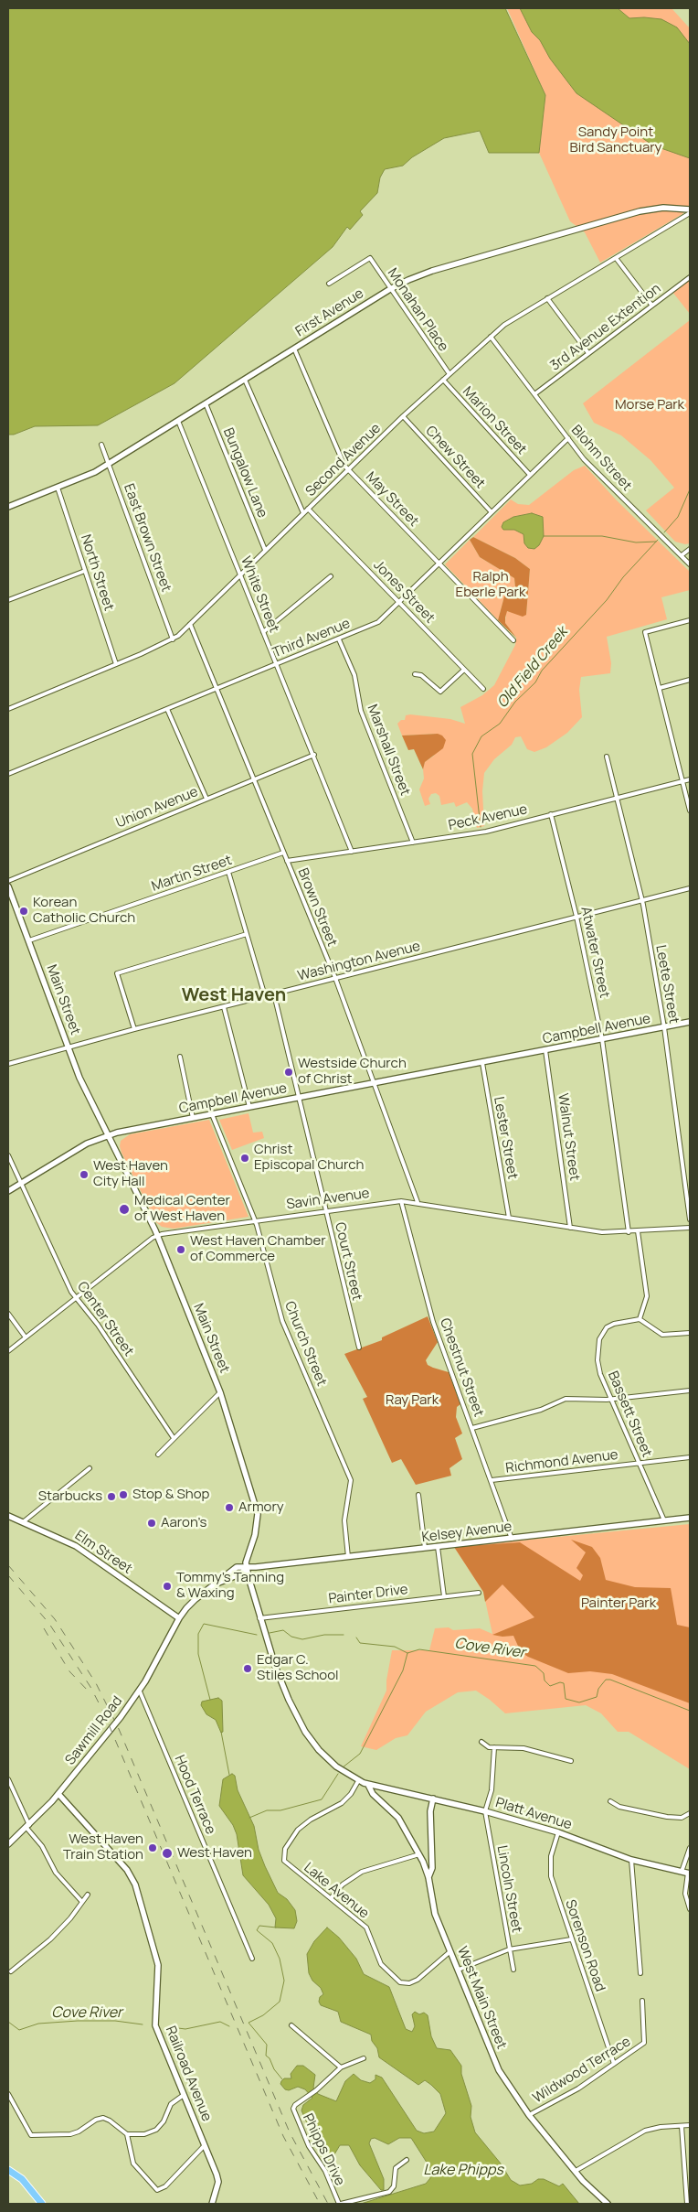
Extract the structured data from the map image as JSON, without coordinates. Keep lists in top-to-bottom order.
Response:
{
  "streets": {
    "street": [
      "Monahan Place",
      "First Avenue",
      "3rd Avenue Extention",
      "Marion Street",
      "Chew Street",
      "Blohm Street",
      "Second Avenue",
      "Bungalow Lane",
      "May Street",
      "East Brown Street",
      "North Street",
      "Jones Street",
      "White Street",
      "Third Avenue",
      "Marshall Street",
      "Union Avenue",
      "Peck Avenue",
      "Martin Street",
      "Brown Street",
      "Atwater Street",
      "Washington Avenue",
      "Leete Street",
      "Main Street",
      "Campbell Avenue",
      "Walnut Street",
      "Lester Street",
      "Savin Avenue",
      "Court Street",
      "Center Street",
      "Church Street",
      "Chestnut Street",
      "Bassett Street",
      "Richmond Avenue",
      "Kelsey Avenue",
      "Elm Street",
      "Painter Drive",
      "Sawmill Road",
      "Hood Terrace",
      "Platt Avenue",
      "Lincoln Street",
      "Lake Avenue",
      "Sorenson Road",
      "West Main Street",
      "Wildwood Terrace",
      "Railroad Avenue",
      "Phipps Drive"
    ]
  },
  "crossings": [
    ["Monahan Place", "First Avenue"],
    ["Monahan Place", "Second Avenue"],
    ["First Avenue", "Bungalow Lane"],
    ["First Avenue", "May Street"],
    ["First Avenue", "East Brown Street"],
    ["First Avenue", "North Street"],
    ["First Avenue", "White Street"],
    ["3rd Avenue Extention", "Blohm Street"],
    ["Marion Street", "Second Avenue"],
    ["Marion Street", "Third Avenue"],
    ["Chew Street", "Second Avenue"],
    ["Chew Street", "Third Avenue"],
    ["Blohm Street", "Second Avenue"],
    ["Blohm Street", "Third Avenue"],
    ["Second Avenue", "Bungalow Lane"],
    ["Second Avenue", "May Street"],
    ["Second Avenue", "East Brown Street"],
    ["Second Avenue", "North Street"],
    ["Second Avenue", "Jones Street"],
    ["Second Avenue", "White Street"],
    ["Second Avenue", "Brown Street"],
    ["May Street", "Third Avenue"],
    ["Jones Street", "Third Avenue"],
    ["White Street", "Third Avenue"],
    ["White Street", "Union Avenue"],
    ["White Street", "Peck Avenue"],
    ["Third Avenue", "Marshall Street"],
    ["Third Avenue", "Brown Street"],
    ["Marshall Street", "Peck Avenue"],
    ["Union Avenue", "Brown Street"],
    ["Peck Avenue", "Brown Street"],
    ["Peck Avenue", "Atwater Street"],
    ["Peck Avenue", "Leete Street"],
    ["Martin Street", "Brown Street"],
    ["Martin Street", "Main Street"],
    ["Brown Street", "Washington Avenue"],
    ["Brown Street", "Campbell Avenue"],
    ["Brown Street", "Savin Avenue"],
    ["Atwater Street", "Washington Avenue"],
    ["Atwater Street", "Campbell Avenue"],
    ["Atwater Street", "Savin Avenue"],
    ["Washington Avenue", "Leete Street"],
    ["Washington Avenue", "Main Street"],
    ["Washington Avenue", "Court Street"],
    ["Leete Street", "Campbell Avenue"],
    ["Main Street", "Campbell Avenue"],
    ["Main Street", "Savin Avenue"],
    ["Main Street", "Kelsey Avenue"],
    ["Main Street", "Painter Drive"],
    ["Main Street", "Platt Avenue"],
    ["Main Street", "Lake Avenue"],
    ["Main Street", "West Main Street"],
    ["Campbell Avenue", "Walnut Street"],
    ["Campbell Avenue", "Lester Street"],
    ["Campbell Avenue", "Court Street"],
    ["Campbell Avenue", "Center Street"],
    ["Campbell Avenue", "Church Street"],
    ["Walnut Street", "Savin Avenue"],
    ["Lester Street", "Savin Avenue"],
    ["Savin Avenue", "Court Street"],
    ["Savin Avenue", "Center Street"],
    ["Savin Avenue", "Church Street"],
    ["Savin Avenue", "Chestnut Street"],
    ["Church Street", "Kelsey Avenue"],
    ["Chestnut Street", "Richmond Avenue"],
    ["Chestnut Street", "Kelsey Avenue"],
    ["Bassett Street", "Richmond Avenue"],
    ["Bassett Street", "Kelsey Avenue"],
    ["Kelsey Avenue", "Sawmill Road"],
    ["Elm Street", "Sawmill Road"],
    ["Sawmill Road", "Hood Terrace"],
    ["Sawmill Road", "Railroad Avenue"],
    ["Platt Avenue", "Lincoln Street"],
    ["Platt Avenue", "Sorenson Road"],
    ["Platt Avenue", "West Main Street"],
    ["Lake Avenue", "West Main Street"],
    ["Sorenson Road", "Wildwood Terrace"],
    ["West Main Street", "Wildwood Terrace"]
  ],
  "districts": ["West Haven"],
  "water": ["Old Field Creek", "Cove River", "Lake Phipps"],
  "parks": [
    "Sandy Point Bird Sanctuary",
    "Morse Park",
    "Ralph Eberle Park",
    "Ray Park",
    "Painter Park"
  ],
  "places": [
    "Korean Catholic Church",
    "Westside Church of Christ",
    "Christ Episcopal Church",
    "West Haven City Hall",
    "Medical Center of West Haven",
    "West Haven Chamber of Commerce",
    "Stop & Shop",
    "Starbucks",
    "Armory",
    "Aaron’s",
    "Tommy’s Tanning & Waxing",
    "Edgar C. Stiles School",
    "West Haven Train Station",
    "West Haven"
  ]
}
